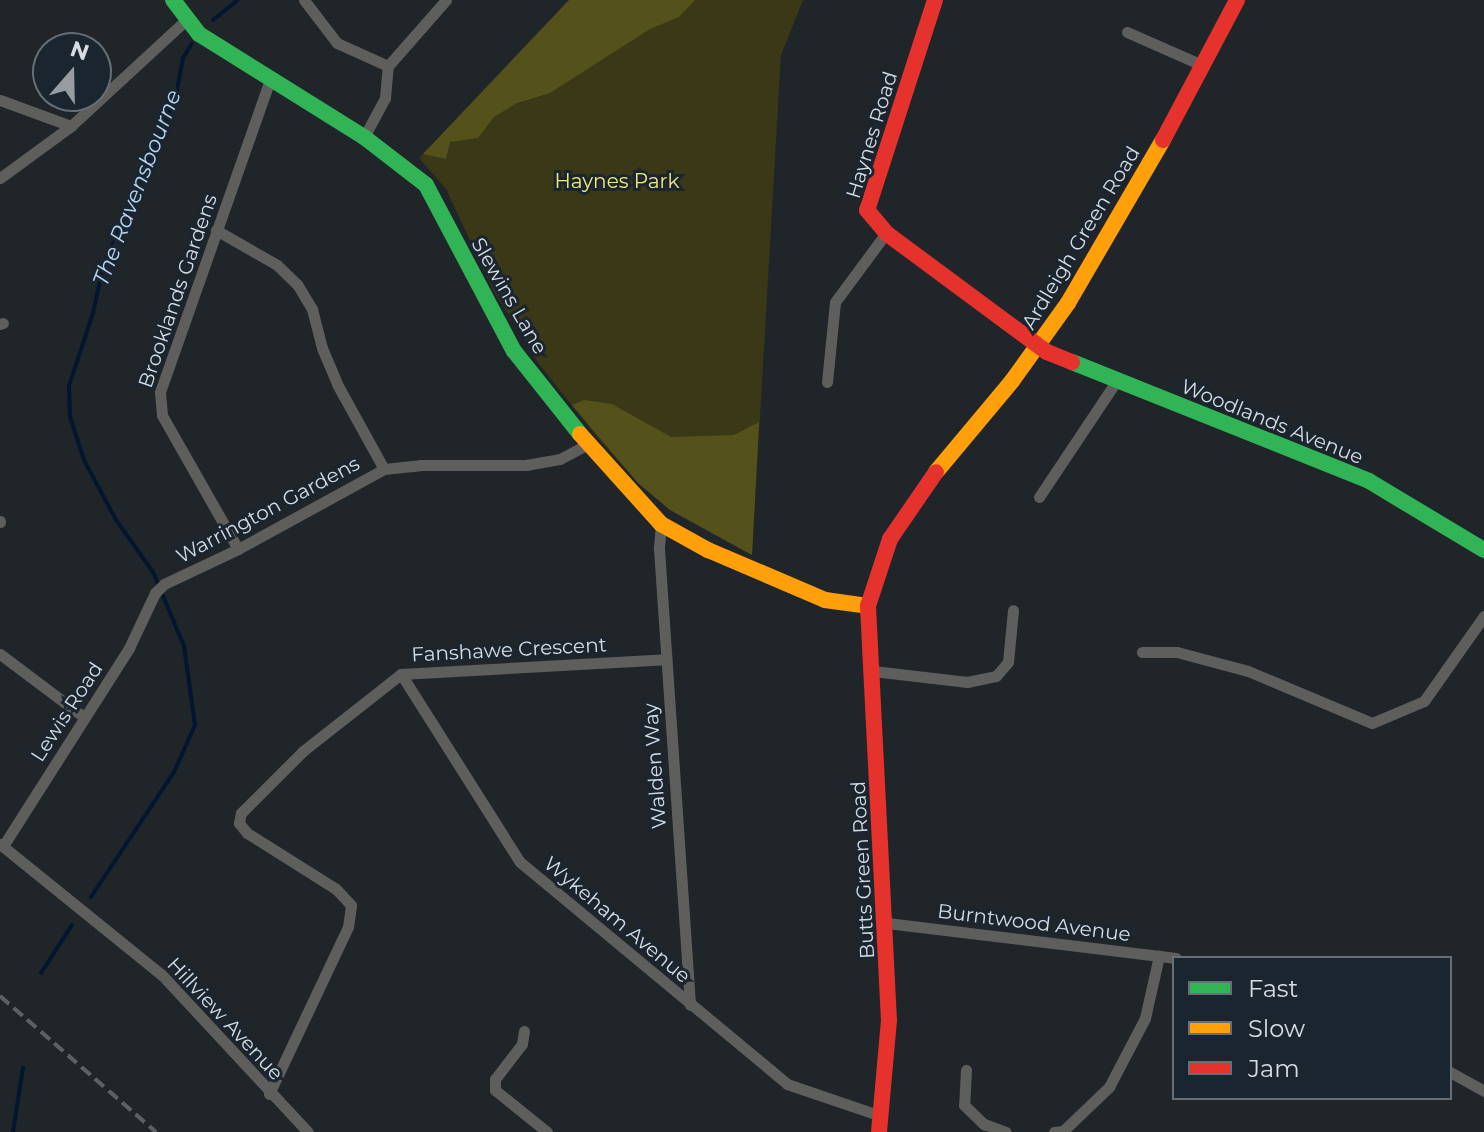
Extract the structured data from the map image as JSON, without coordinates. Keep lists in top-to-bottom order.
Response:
{
  "streets": {
    "street": [
      "Haynes Road",
      "Ardleigh Green Road",
      "Brooklands Gardens",
      "Slewins Lane",
      "Woodlands Avenue",
      "Warrington Gardens",
      "Fanshawe Crescent",
      "Lewis Road",
      "Walden Way",
      "Butts Green Road",
      "Wykeham Avenue",
      "Burntwood Avenue",
      "Hillview Avenue"
    ]
  },
  "crossings": [
    ["Haynes Road", "Ardleigh Green Road"],
    ["Haynes Road", "Woodlands Avenue"],
    ["Ardleigh Green Road", "Slewins Lane"],
    ["Ardleigh Green Road", "Woodlands Avenue"],
    ["Ardleigh Green Road", "Butts Green Road"],
    ["Brooklands Gardens", "Slewins Lane"],
    ["Brooklands Gardens", "Warrington Gardens"],
    ["Slewins Lane", "Warrington Gardens"],
    ["Slewins Lane", "Walden Way"],
    ["Slewins Lane", "Butts Green Road"],
    ["Warrington Gardens", "Lewis Road"],
    ["Fanshawe Crescent", "Walden Way"],
    ["Fanshawe Crescent", "Wykeham Avenue"],
    ["Fanshawe Crescent", "Hillview Avenue"],
    ["Lewis Road", "Hillview Avenue"],
    ["Walden Way", "Wykeham Avenue"],
    ["Butts Green Road", "Wykeham Avenue"],
    ["Butts Green Road", "Burntwood Avenue"]
  ],
  "water": ["The Ravensbourne"],
  "parks": ["Haynes Park"],
  "legend": ["Fast", "Slow", "Jam"],
  "north": "top"
}
